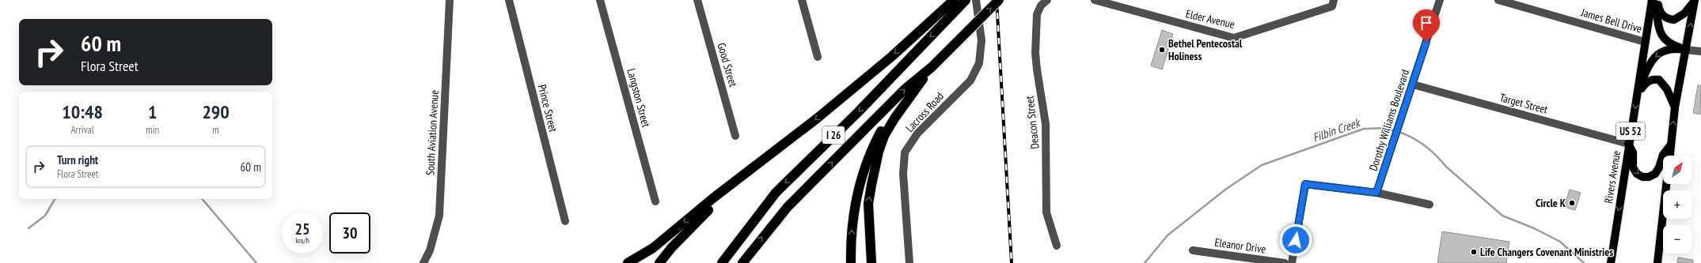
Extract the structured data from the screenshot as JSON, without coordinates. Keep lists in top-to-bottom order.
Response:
{
  "streets": {
    "highway": ["I 26"],
    "main road": ["US 52", "Rivers Avenue"],
    "street": [
      "Elder Avenue",
      "James Bell Drive",
      "Good Street",
      "Langston Street",
      "Target Street",
      "Prince Street",
      "Lacross Road",
      "Dorothy Williams Boulevard",
      "Deacon Street",
      "South Aviation Avenue",
      "Eleanor Drive"
    ]
  },
  "crossings": [
    ["James Bell Drive", "Rivers Avenue"],
    ["Target Street", "Dorothy Williams Boulevard"],
    ["Target Street", "Rivers Avenue"]
  ],
  "water": ["Filbin Creek"],
  "places": ["Bethel Pentecostal Holiness", "Circle K", "Life Changers Covenant Ministries"],
  "north": "top right",
  "page": {
    "turn": ["60 m", "Flora Street"],
    "eta": [
      "10:48",
      "Arrival",
      "1",
      "min",
      "290",
      "m"
    ],
    "list": [
      {
        "name": "Turn right",
        "note": "Flora Street",
        "value": "60 m"
      }
    ],
    "map_buttons": ["+", "−"],
    "speed": "25 km/h",
    "limit": "30"
  }
}
